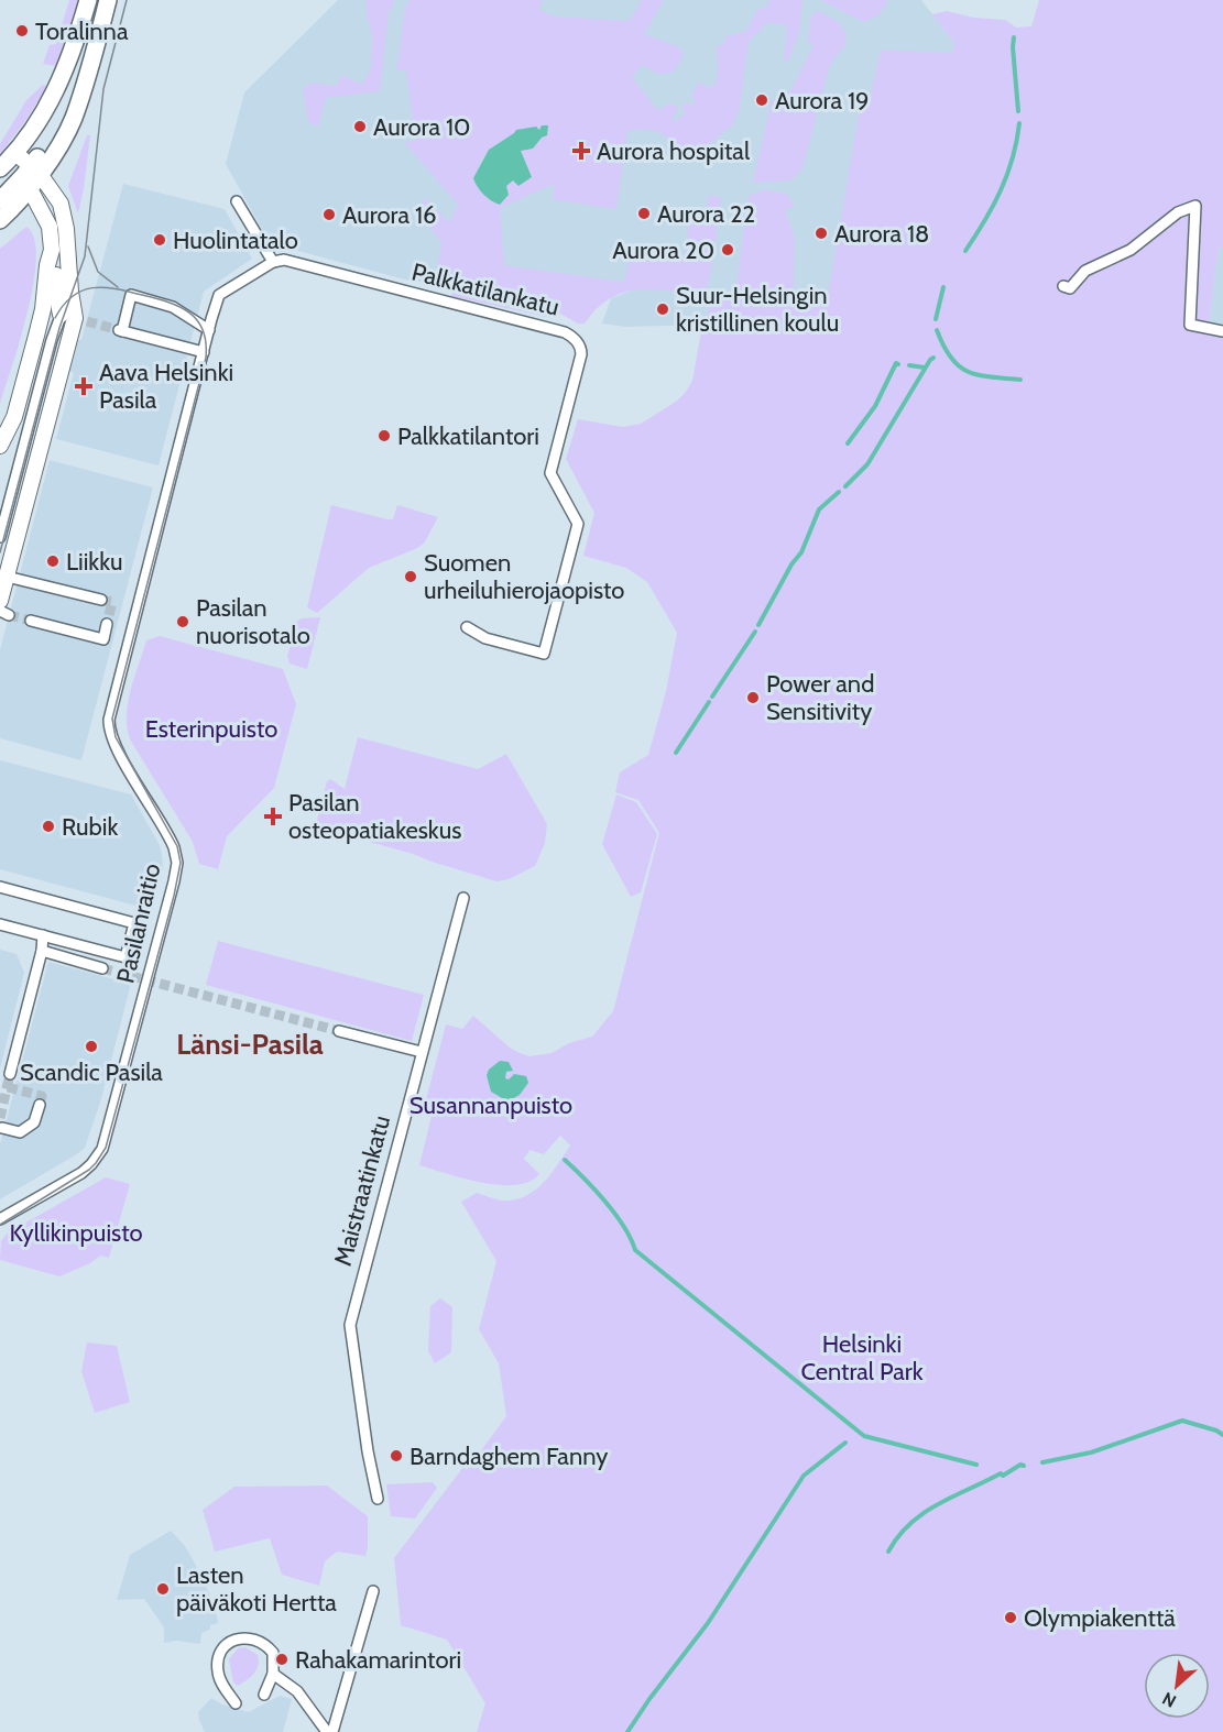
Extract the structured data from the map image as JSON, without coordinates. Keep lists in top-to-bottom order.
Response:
{
  "streets": {
    "street": ["Palkkatilankatu", "Pasilanraitio", "Maistraatinkatu"]
  },
  "districts": ["Länsi-Pasila"],
  "parks": [
    "Esterinpuisto",
    "Susannanpuisto",
    "Kyllikinpuisto",
    "Helsinki Central Park"
  ],
  "places": {
    "other": [
      "Toralinna",
      "Aurora 19",
      "Aurora 10",
      "Aurora 22",
      "Aurora 16",
      "Aurora 18",
      "Huolintatalo",
      "Aurora 20",
      "Suur-Helsingin kristillinen koulu",
      "Palkkatilantori",
      "Liikku",
      "Suomen urheiluhierojaopisto",
      "Pasilan nuorisotalo",
      "Power and Sensitivity",
      "Rubik",
      "Scandic Pasila",
      "Barndaghem Fanny",
      "Lasten päiväkoti Hertta",
      "Olympiakenttä",
      "Rahakamarintori"
    ],
    "health": ["Aurora hospital", "Aava Helsinki Pasila", "Pasilan osteopatiakeskus"]
  },
  "north": "bottom left"
}
